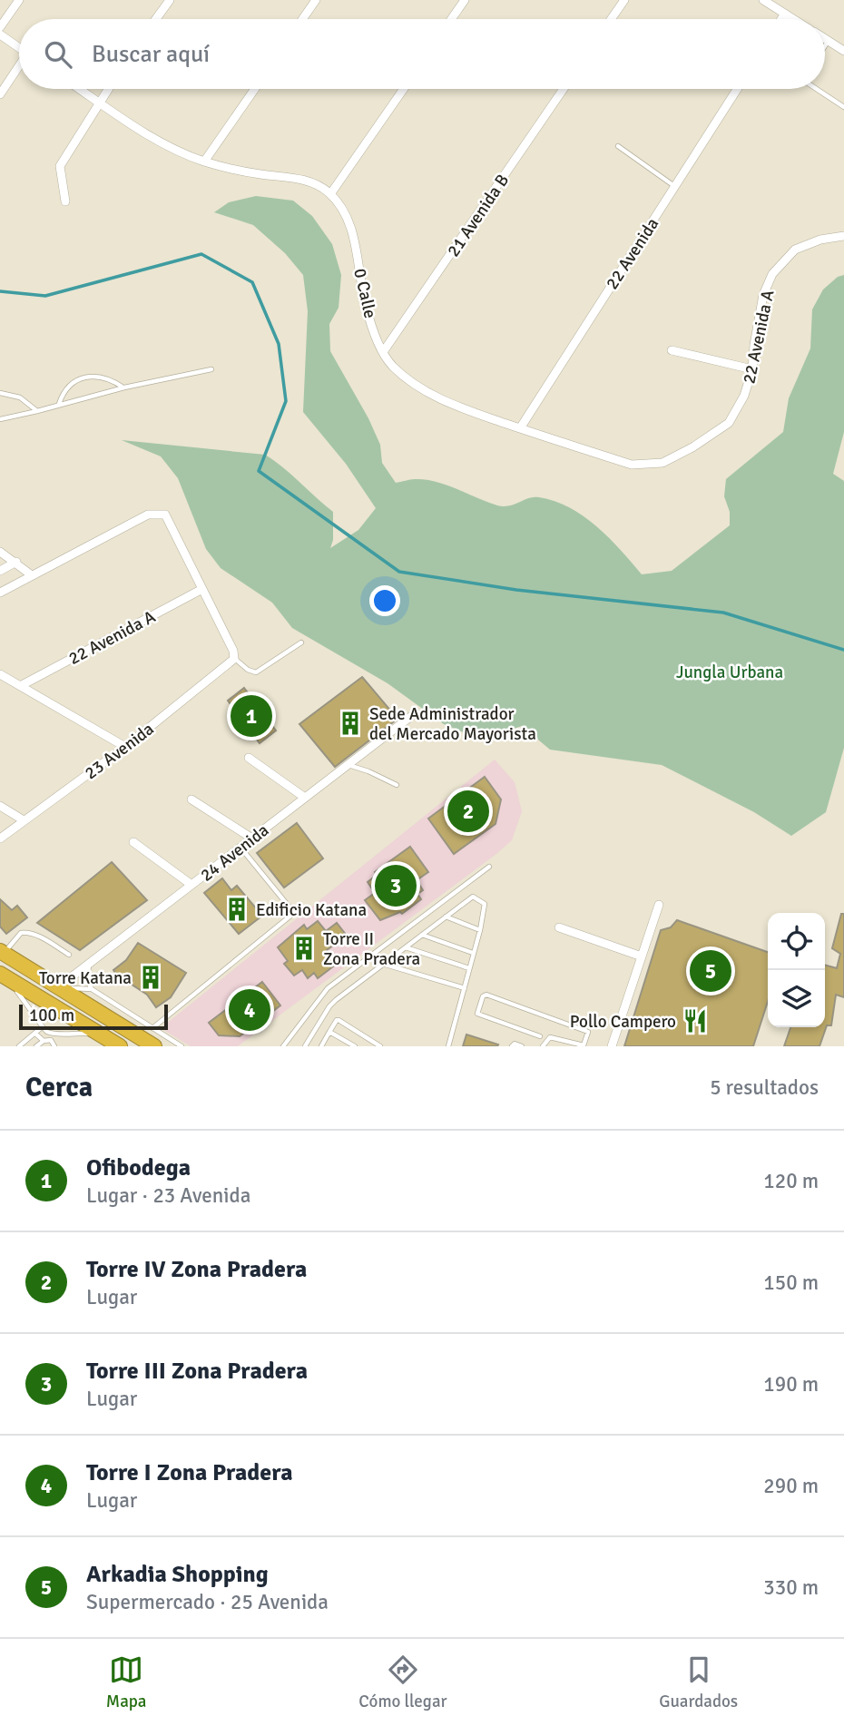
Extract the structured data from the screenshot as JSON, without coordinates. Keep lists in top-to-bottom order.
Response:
{
  "streets": {
    "street": [
      "21 Avenida B",
      "22 Avenida",
      "0 Calle",
      "22 Avenida A",
      "23 Avenida",
      "24 Avenida"
    ]
  },
  "crossings": [
    ["21 Avenida B", "0 Calle"],
    ["22 Avenida", "0 Calle"],
    ["0 Calle", "22 Avenida A"]
  ],
  "parks": ["Jungla Urbana"],
  "places": {
    "building": [
      "Sede Administrador del Mercado Mayorista",
      "Edificio Katana",
      "Torre II Zona Pradera",
      "Torre Katana"
    ],
    "restaurant": ["Pollo Campero"]
  },
  "scale_bar": "100 m",
  "page": {
    "search": "Buscar aquí",
    "pins": [
      "1",
      "2",
      "3",
      "5",
      "4"
    ],
    "scale": "100 m",
    "heading": ["Cerca", "5 resultados"],
    "list": [
      {
        "mark": "1",
        "name": "Ofibodega",
        "note": "Lugar · 23 Avenida",
        "value": "120 m"
      },
      {
        "mark": "2",
        "name": "Torre IV Zona Pradera",
        "note": "Lugar",
        "value": "150 m"
      },
      {
        "mark": "3",
        "name": "Torre III Zona Pradera",
        "note": "Lugar",
        "value": "190 m"
      },
      {
        "mark": "4",
        "name": "Torre I Zona Pradera",
        "note": "Lugar",
        "value": "290 m"
      },
      {
        "mark": "5",
        "name": "Arkadia Shopping",
        "note": "Supermercado · 25 Avenida",
        "value": "330 m"
      }
    ],
    "nav": ["Mapa", "Cómo llegar", "Guardados"]
  }
}
